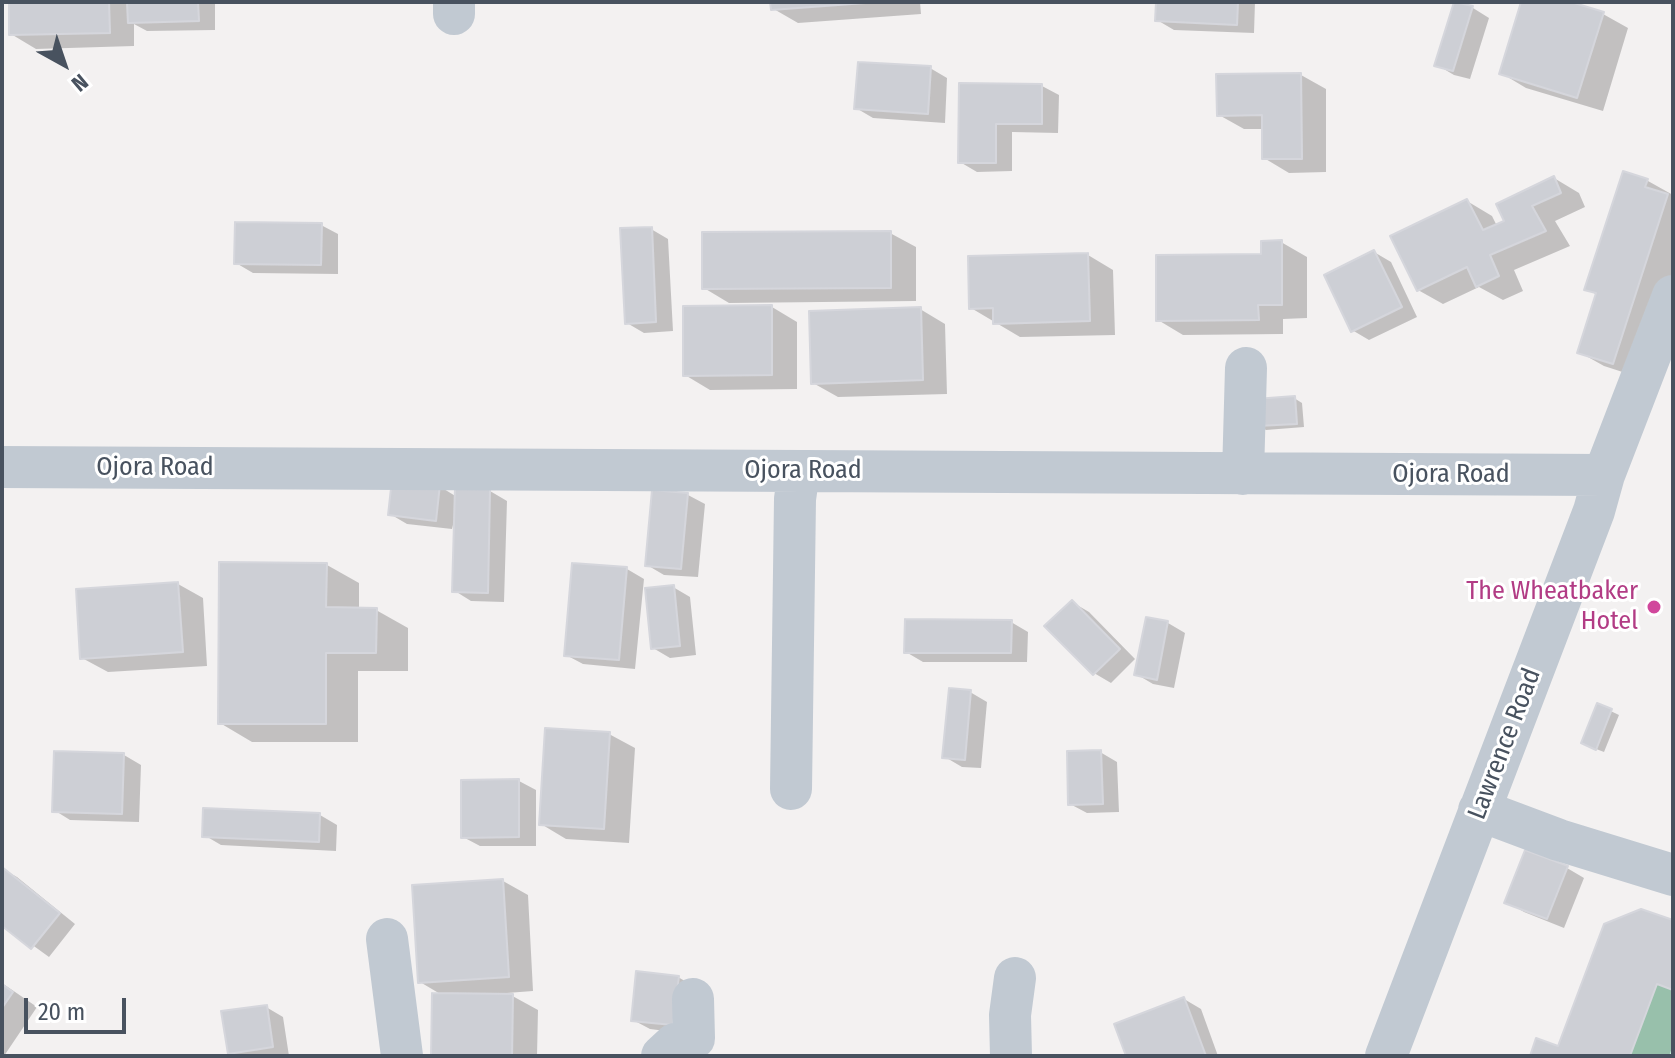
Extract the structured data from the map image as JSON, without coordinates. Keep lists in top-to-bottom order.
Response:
{
  "streets": {
    "street": ["Ojora Road", "Lawrence Road"]
  },
  "crossings": [
    ["Ojora Road", "Lawrence Road"]
  ],
  "places": ["The Wheatbaker Hotel"],
  "scale_bar": "20 m",
  "north": "bottom right"
}
